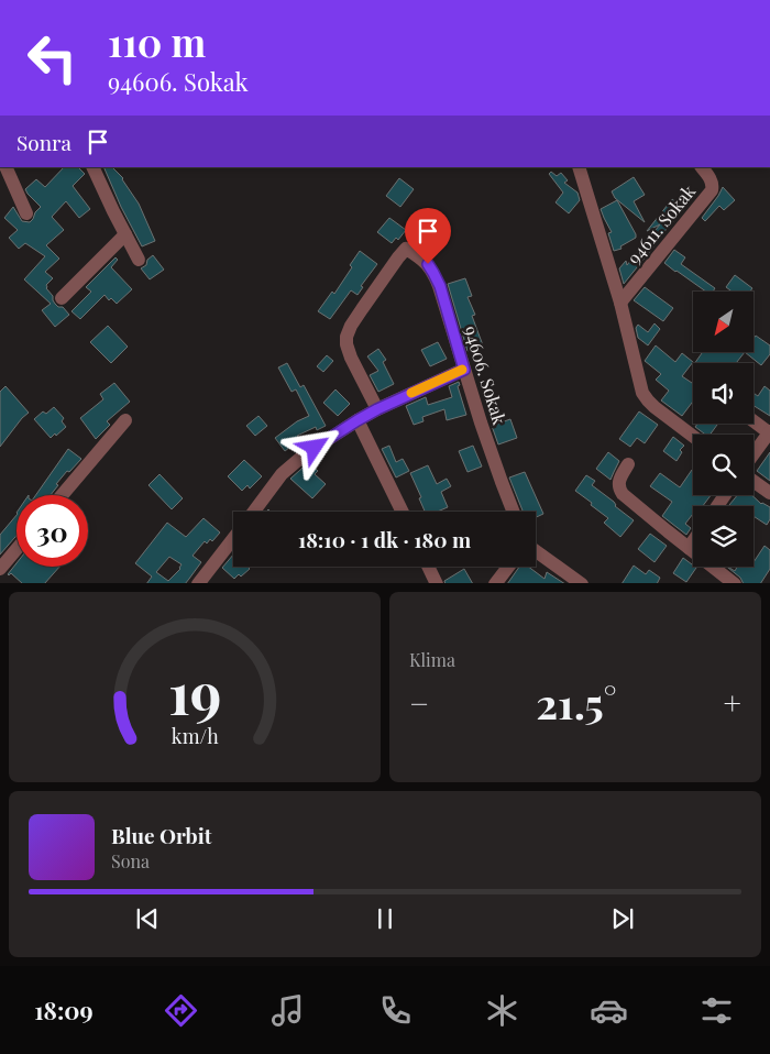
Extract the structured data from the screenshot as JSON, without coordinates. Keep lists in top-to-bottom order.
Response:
{
  "streets": {
    "street": ["94611. Sokak", "94606. Sokak"]
  },
  "north": "bottom left",
  "page": {
    "turn": ["110 m", "94606. Sokak"],
    "then": "Sonra",
    "limit": "30",
    "trip": "18:10 · 1 dk · 180 m",
    "tile": "Klima",
    "heat": ["−", "21.5°", "+"],
    "song": ["Blue Orbit", "Sona"],
    "tabs": "18:09",
    "gauge": ["19", "km/h"]
  }
}
